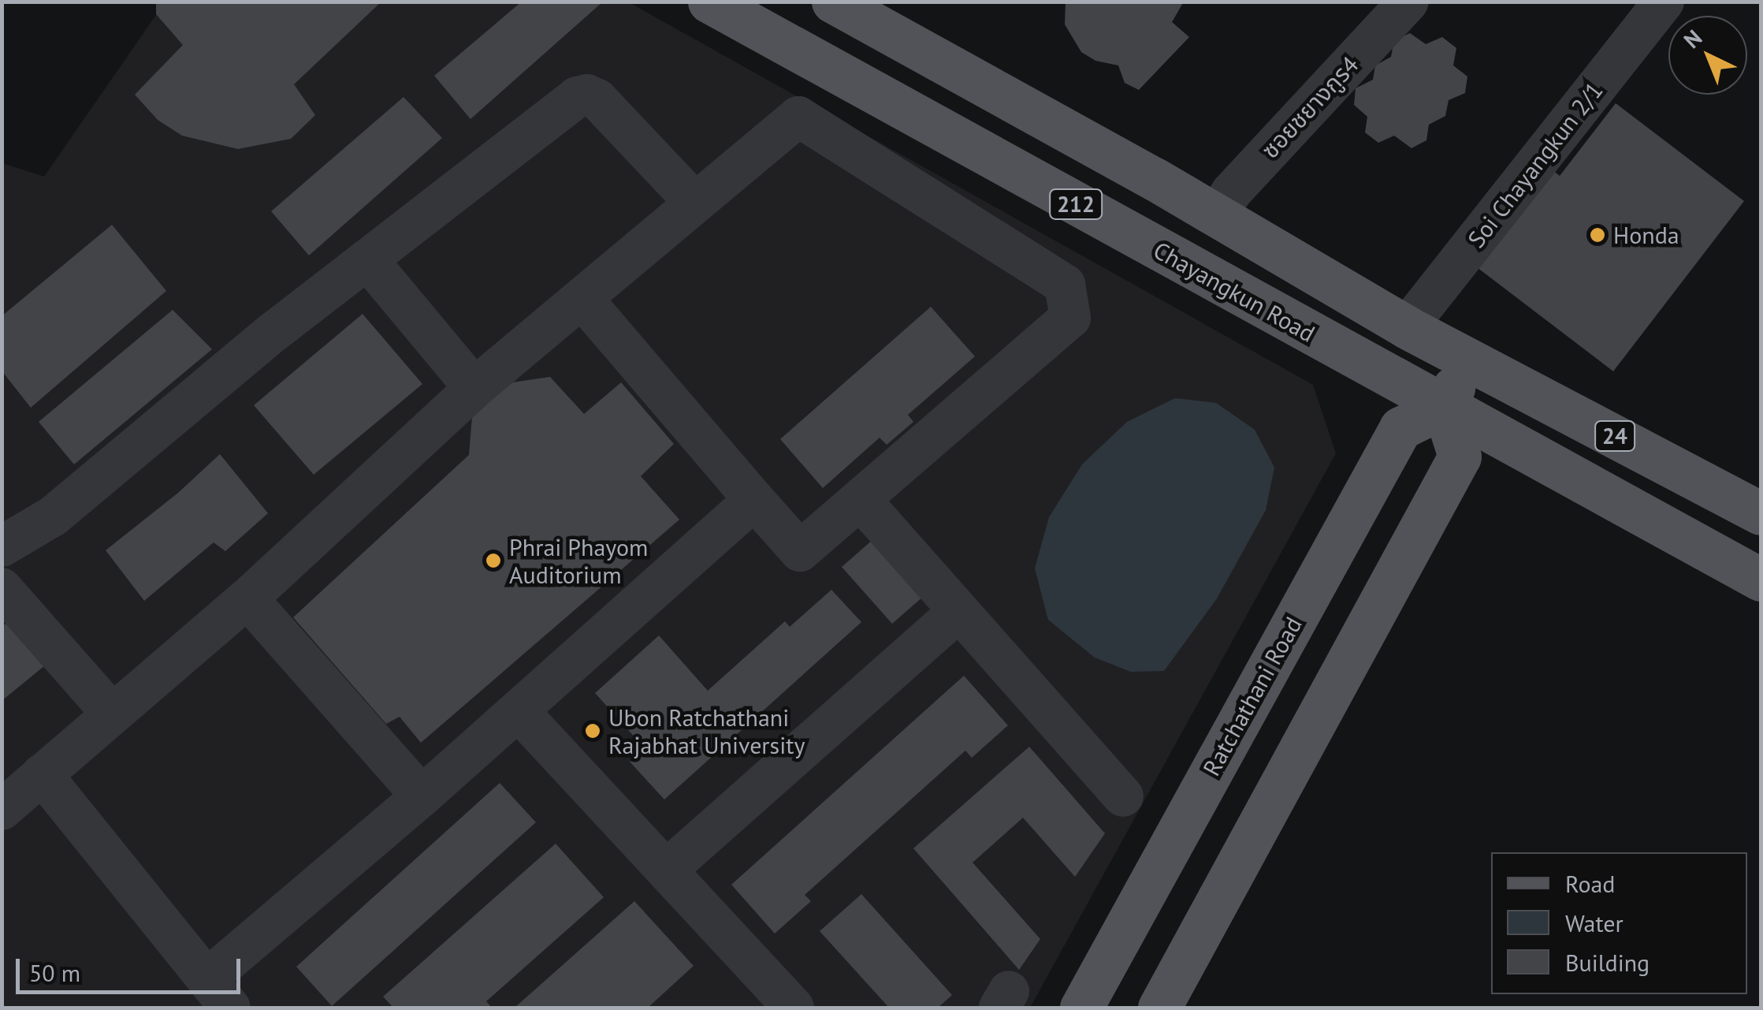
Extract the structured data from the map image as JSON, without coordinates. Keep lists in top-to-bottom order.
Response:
{
  "streets": {
    "main road": [
      "212",
      "Chayangkun Road",
      "24",
      "Ratchathani Road"
    ],
    "street": ["ซอยชยางกูร4", "Soi Chayangkun 2/1"]
  },
  "crossings": [
    ["ซอยชยางกูร4", "212"],
    ["Soi Chayangkun 2/1", "212"],
    ["212", "24"],
    ["Chayangkun Road", "Ratchathani Road"]
  ],
  "places": ["Honda", "Phrai Phayom Auditorium", "Ubon Ratchathani Rajabhat University"],
  "legend": ["Road", "Water", "Building"],
  "scale_bar": "50 m",
  "north": "top left"
}
